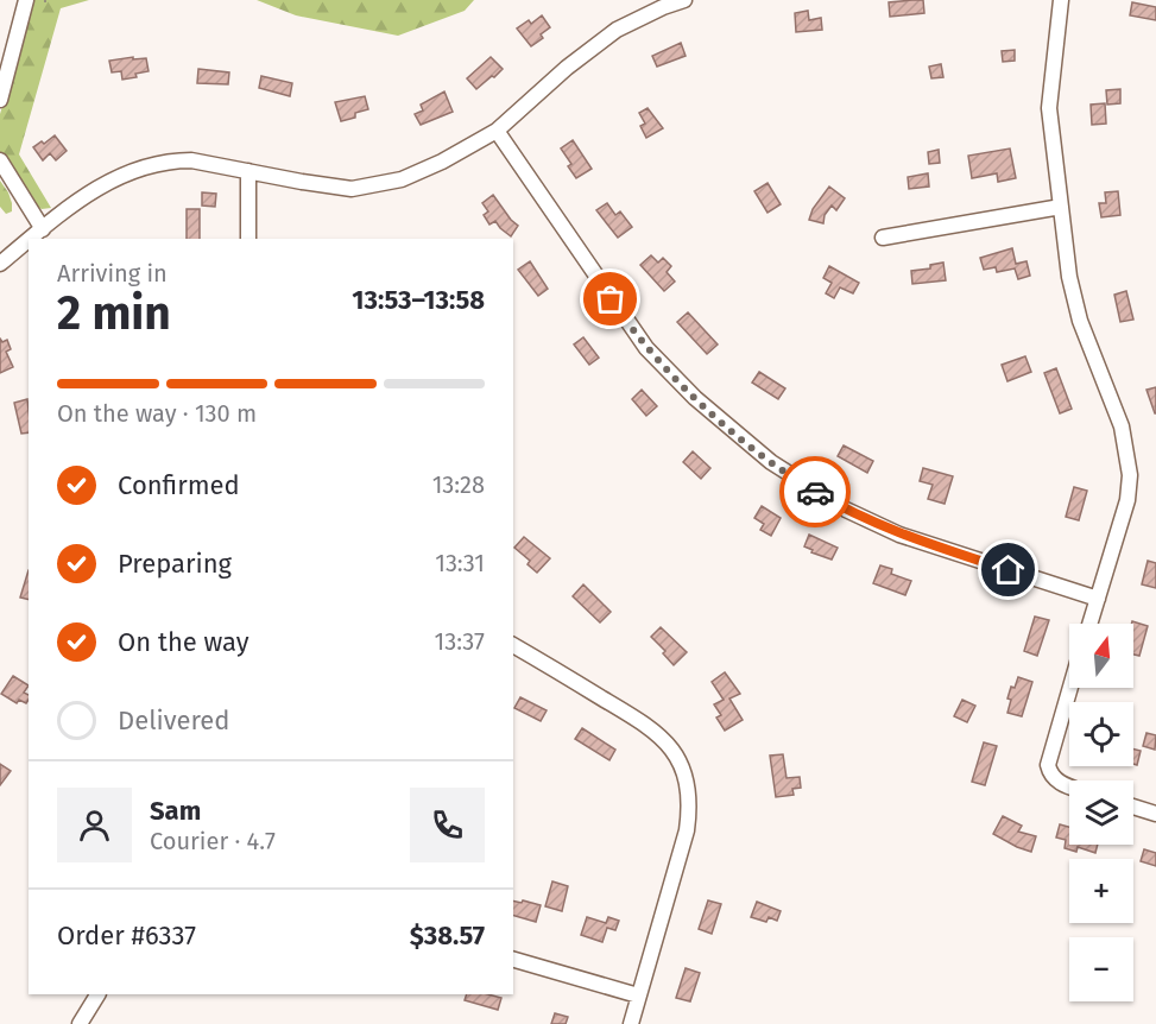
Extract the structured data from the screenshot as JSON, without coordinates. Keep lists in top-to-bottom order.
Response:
{
  "north": "top",
  "page": {
    "heading": ["2 min", "Arriving in", "13:53–13:58"],
    "panel": [
      "Sam",
      "Courier · 4.7",
      "Order #6337",
      "$38.57"
    ],
    "bar": "On the way · 130 m",
    "list": [
      ["Confirmed", "13:28"],
      ["Preparing", "13:31"],
      ["On the way", "13:37"],
      "Delivered"
    ],
    "map_buttons": ["+", "−"]
  }
}
